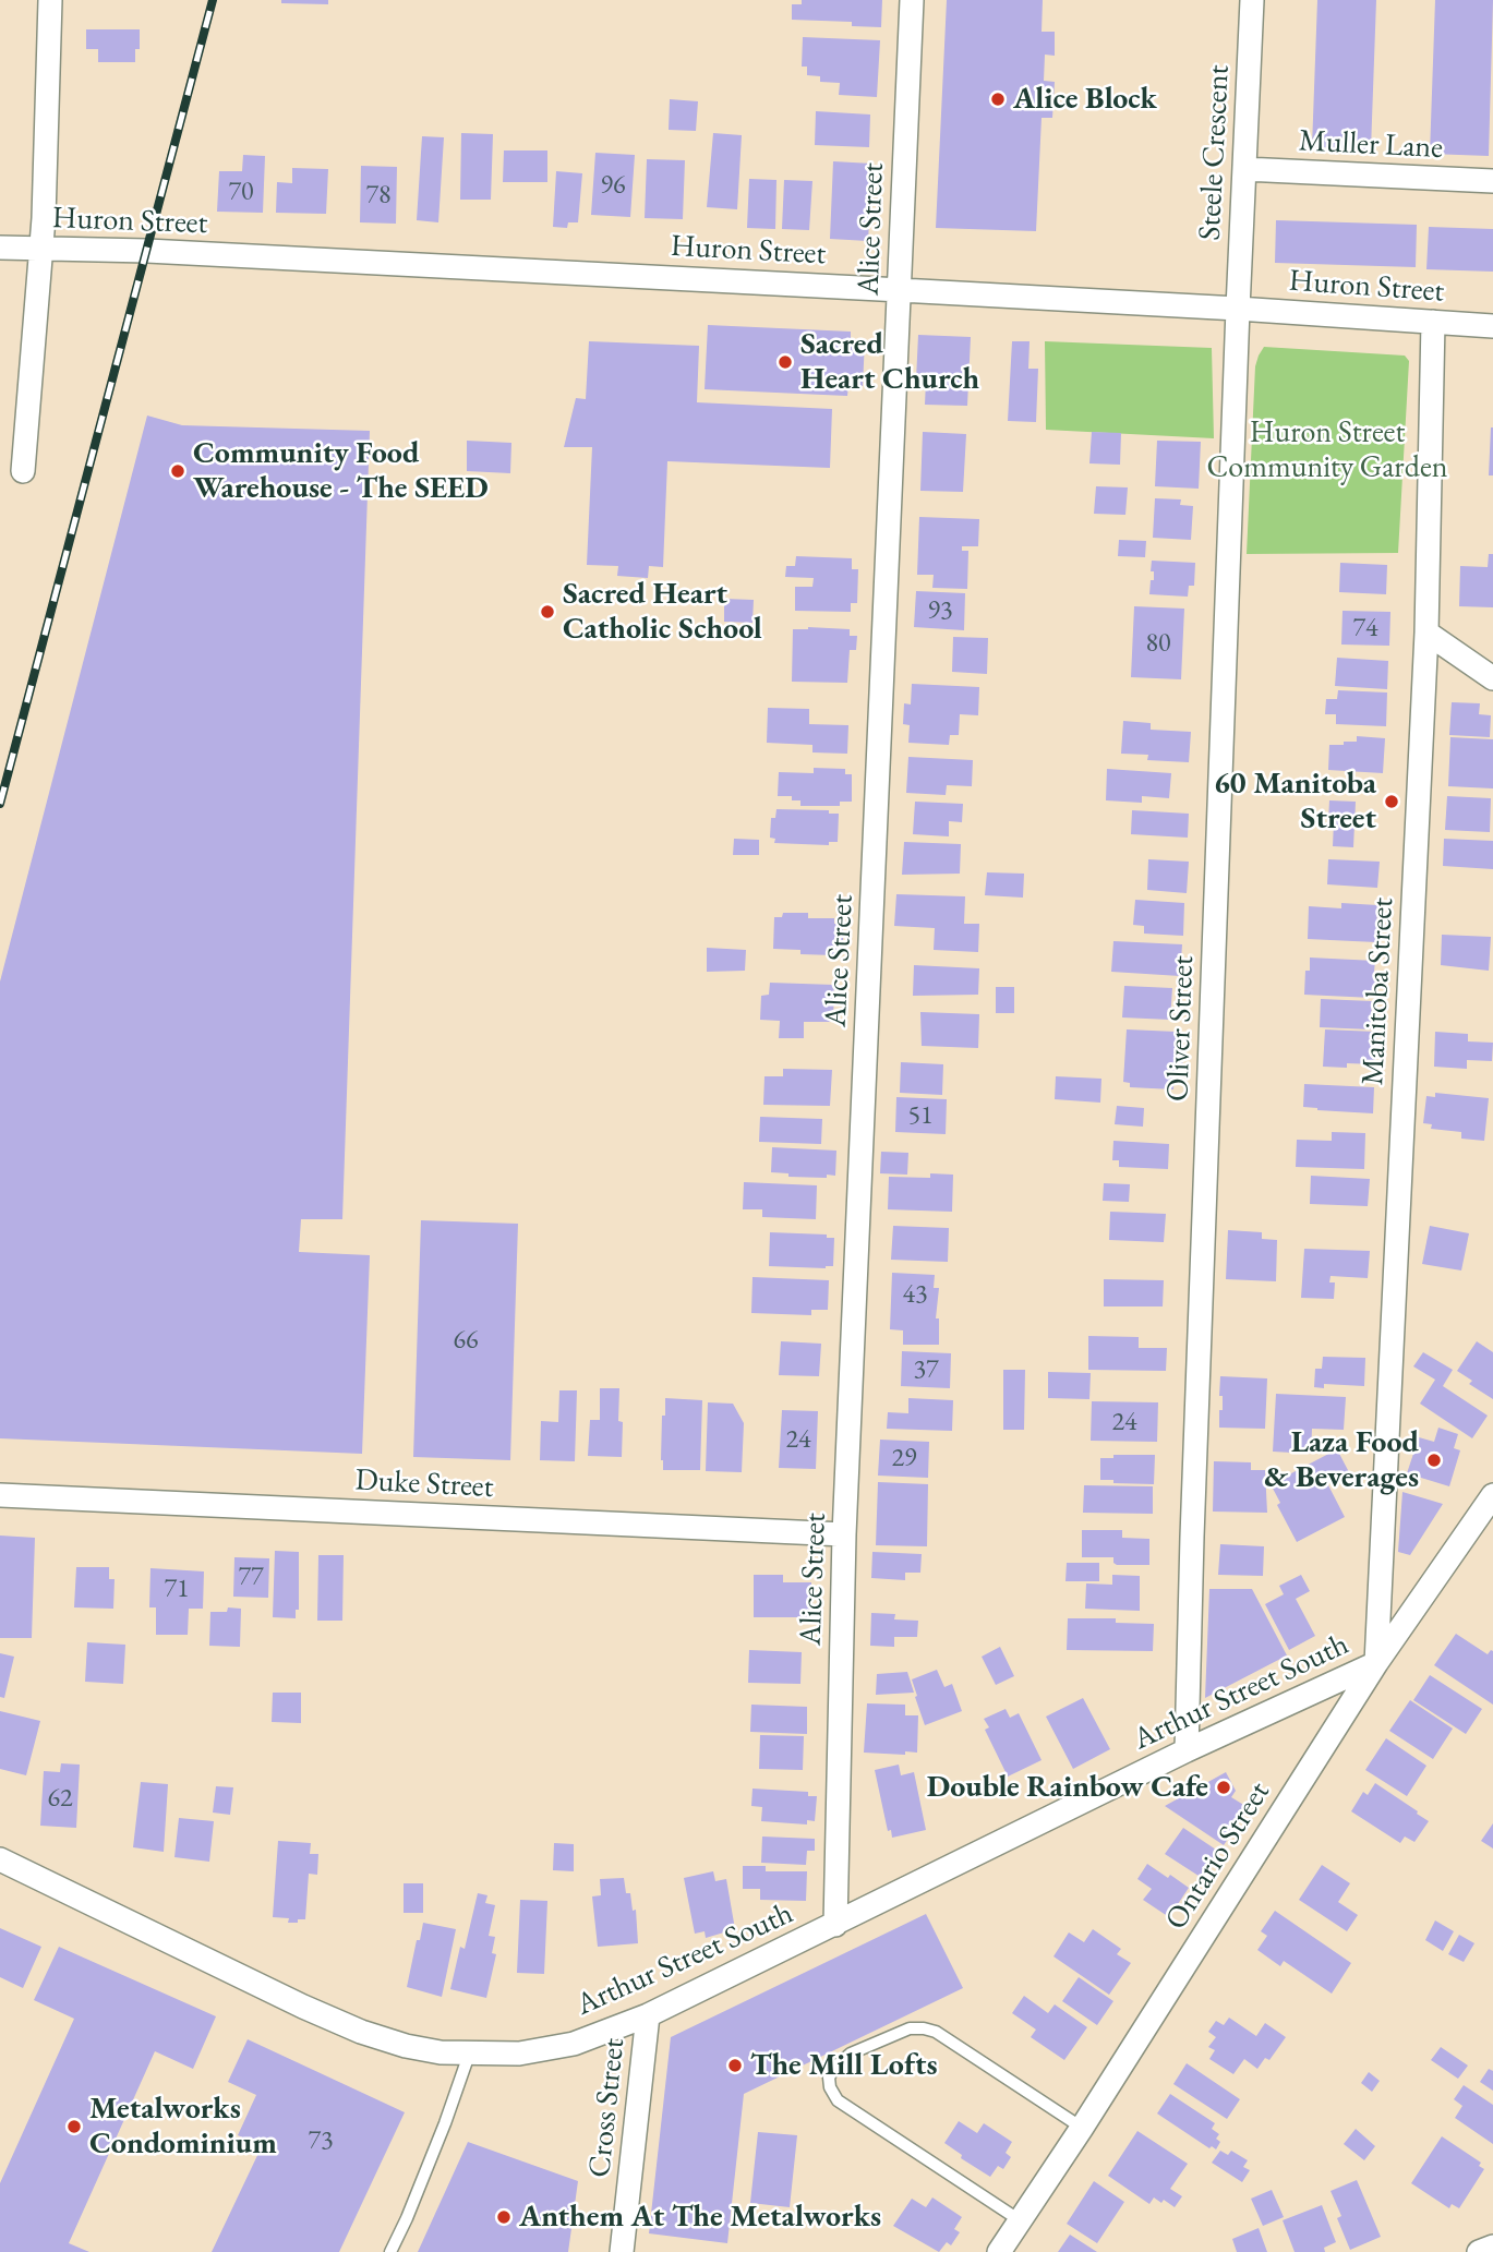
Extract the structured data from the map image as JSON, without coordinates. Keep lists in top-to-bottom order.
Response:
{
  "streets": {
    "street": [
      "Muller Lane",
      "Steele Crescent",
      "Huron Street",
      "Alice Street",
      "Manitoba Street",
      "Oliver Street",
      "Duke Street",
      "Arthur Street South",
      "Ontario Street",
      "Cross Street"
    ]
  },
  "crossings": [
    ["Muller Lane", "Steele Crescent"],
    ["Steele Crescent", "Huron Street"],
    ["Steele Crescent", "Oliver Street"],
    ["Huron Street", "Alice Street"],
    ["Huron Street", "Manitoba Street"],
    ["Huron Street", "Oliver Street"],
    ["Alice Street", "Duke Street"],
    ["Alice Street", "Arthur Street South"],
    ["Manitoba Street", "Arthur Street South"],
    ["Manitoba Street", "Ontario Street"],
    ["Oliver Street", "Arthur Street South"],
    ["Arthur Street South", "Ontario Street"],
    ["Arthur Street South", "Cross Street"]
  ],
  "parks": ["Huron Street Community Garden"],
  "places": [
    "Alice Block",
    "Sacred Heart Church",
    "Community Food Warehouse - The SEED",
    "Sacred Heart Catholic School",
    "60 Manitoba Street",
    "Laza Food & Beverages",
    "Double Rainbow Cafe",
    "The Mill Lofts",
    "Metalworks Condominium",
    "Anthem At The Metalworks"
  ],
  "house_numbers": [
    "96",
    "70",
    "78",
    "93",
    "74",
    "80",
    "51",
    "43",
    "66",
    "37",
    "24",
    "24",
    "29",
    "77",
    "71",
    "62",
    "73"
  ]
}
